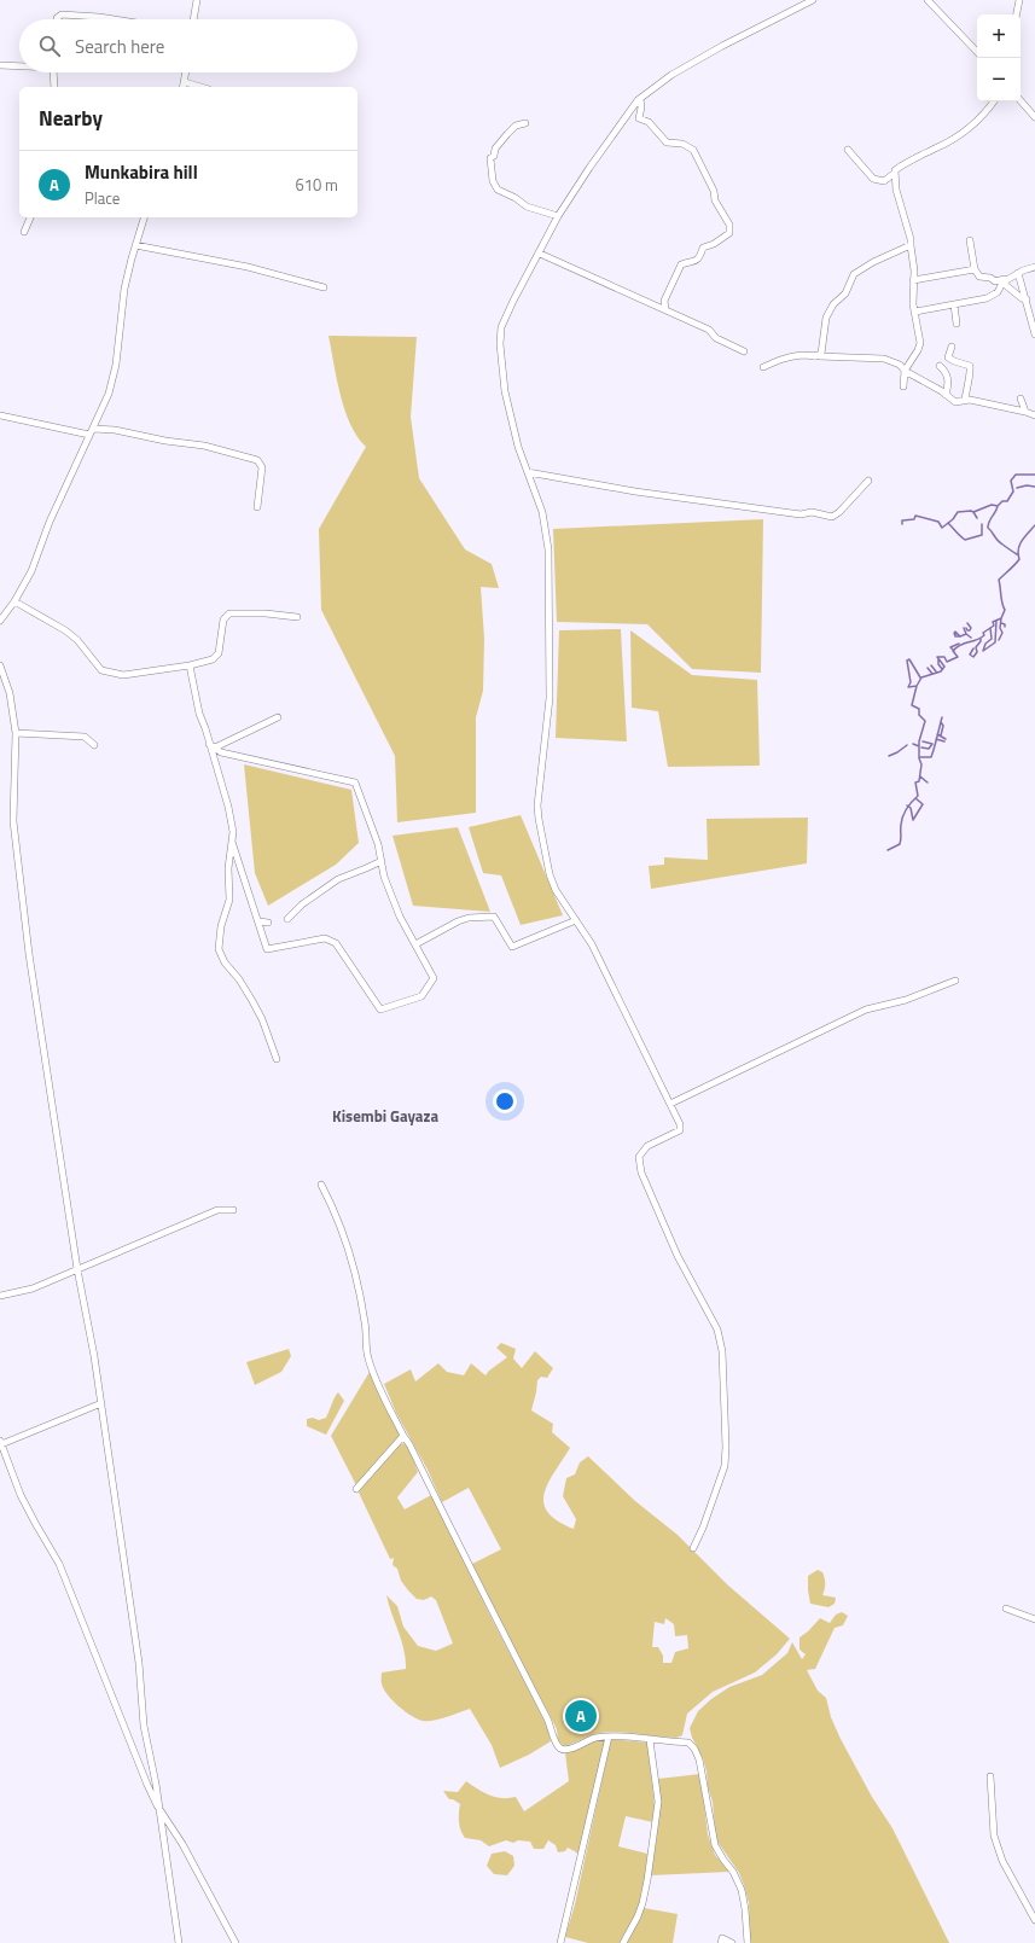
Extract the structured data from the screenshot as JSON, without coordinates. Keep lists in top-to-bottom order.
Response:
{
  "districts": ["Kisembi Gayaza"],
  "page": {
    "map_buttons": ["+", "−"],
    "search": "Search here",
    "heading": "Nearby",
    "list": [
      {
        "mark": "A",
        "name": "Munkabira hill",
        "note": "Place",
        "value": "610 m"
      }
    ],
    "pins": "A"
  }
}
